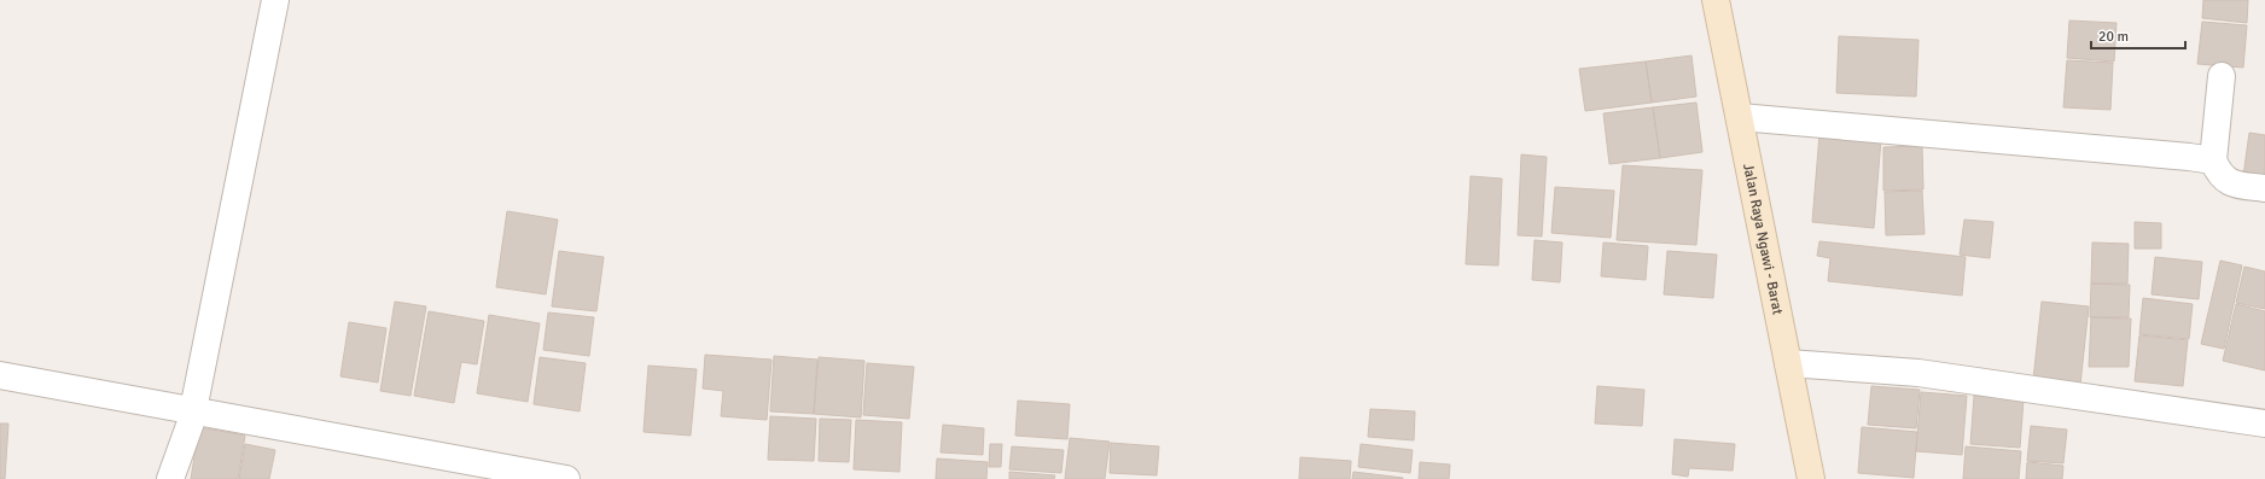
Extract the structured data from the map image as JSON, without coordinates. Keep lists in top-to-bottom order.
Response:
{
  "streets": {
    "main road": ["Jalan Raya Ngawi - Barat"]
  },
  "scale_bar": "20 m"
}
